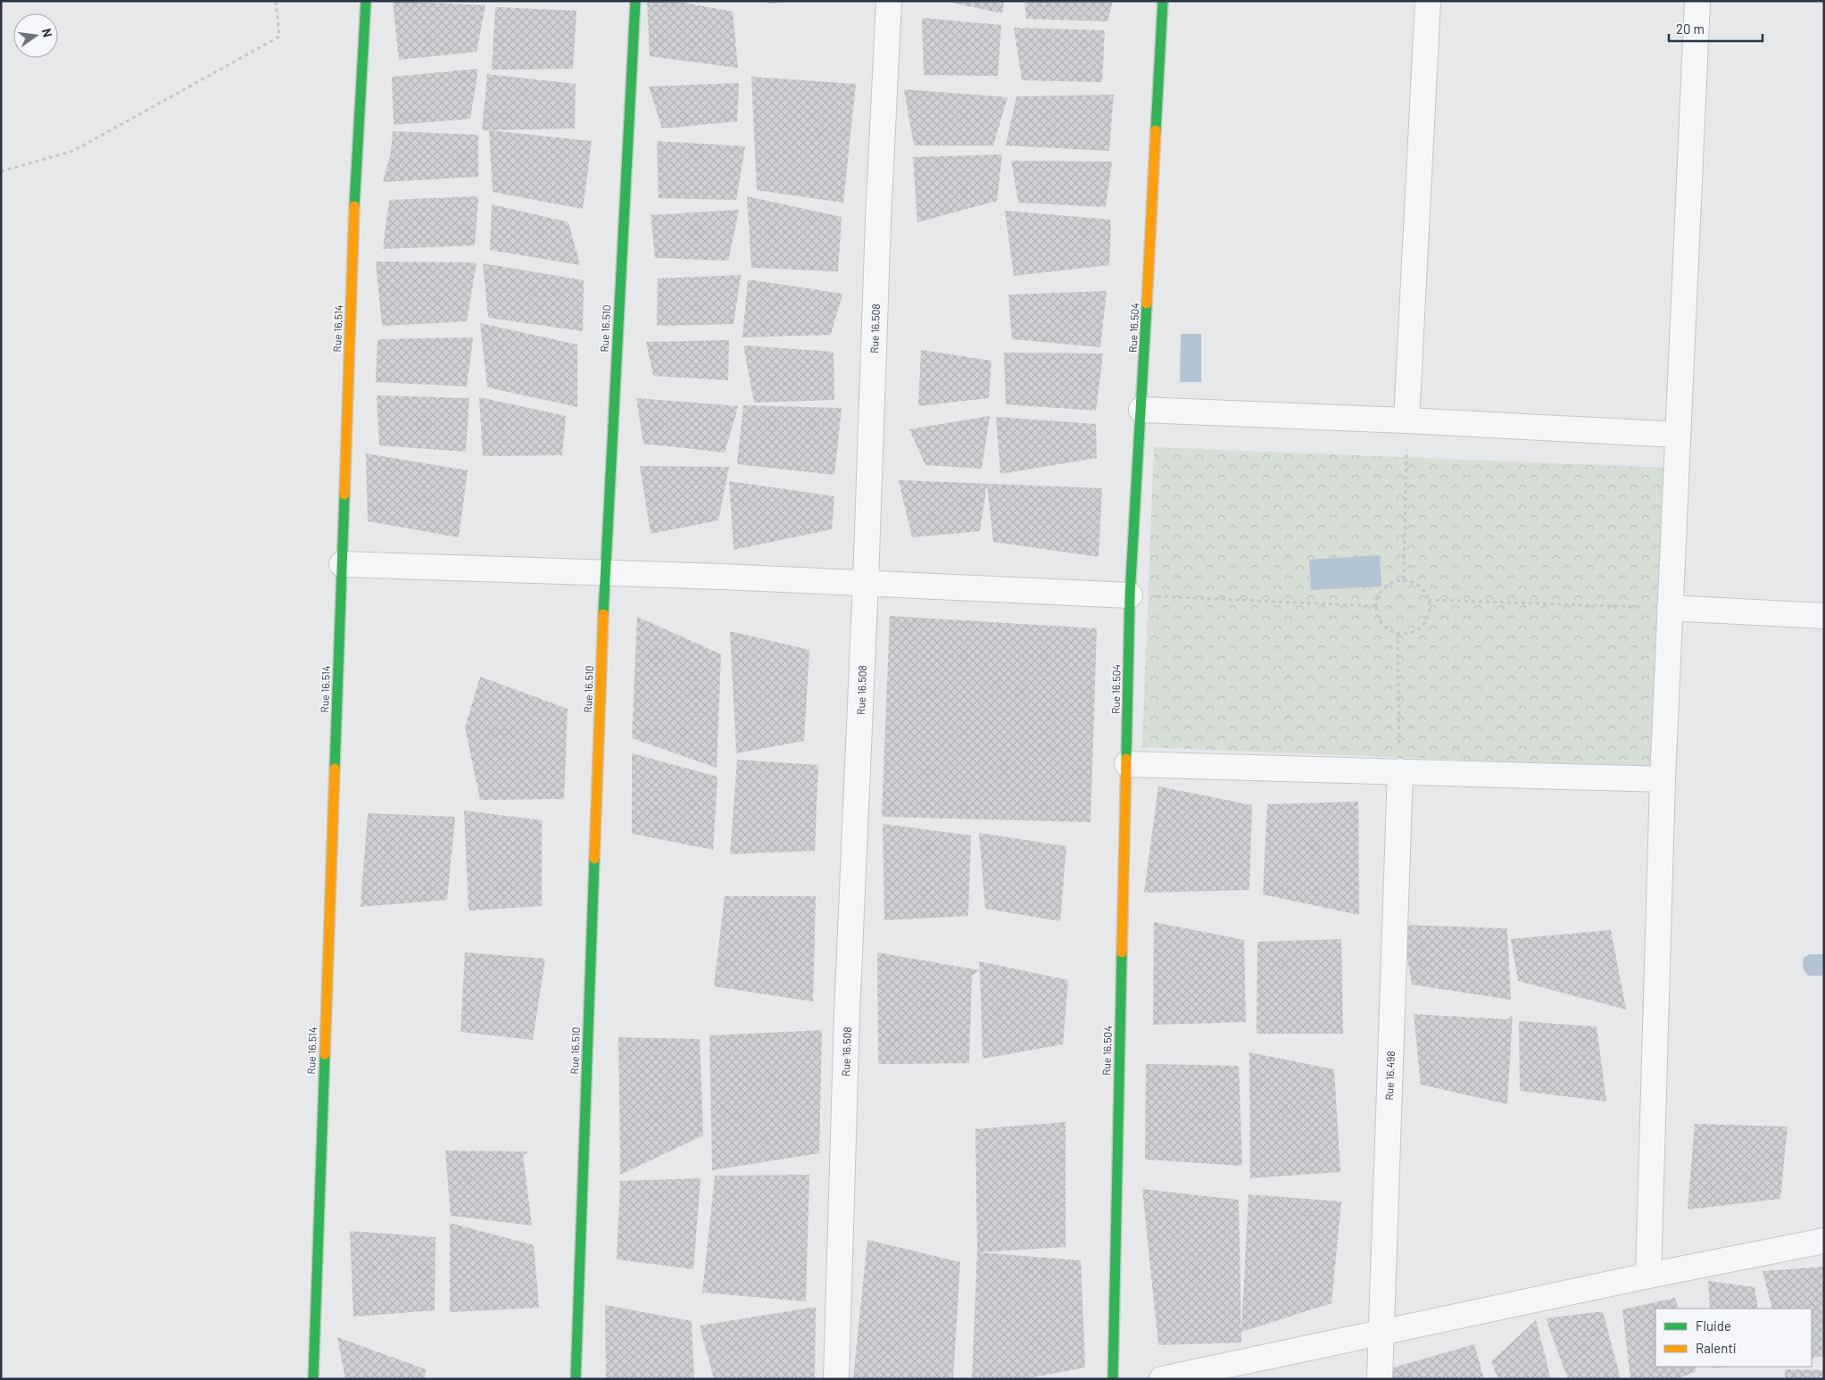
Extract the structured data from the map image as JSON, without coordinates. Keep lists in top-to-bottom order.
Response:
{
  "streets": {
    "street": [
      "Rue 16.504",
      "Rue 16.514",
      "Rue 16.510",
      "Rue 16.508",
      "Rue 16.498"
    ]
  },
  "legend": ["Fluide", "Ralenti"],
  "scale_bar": "20 m",
  "north": "right"
}
